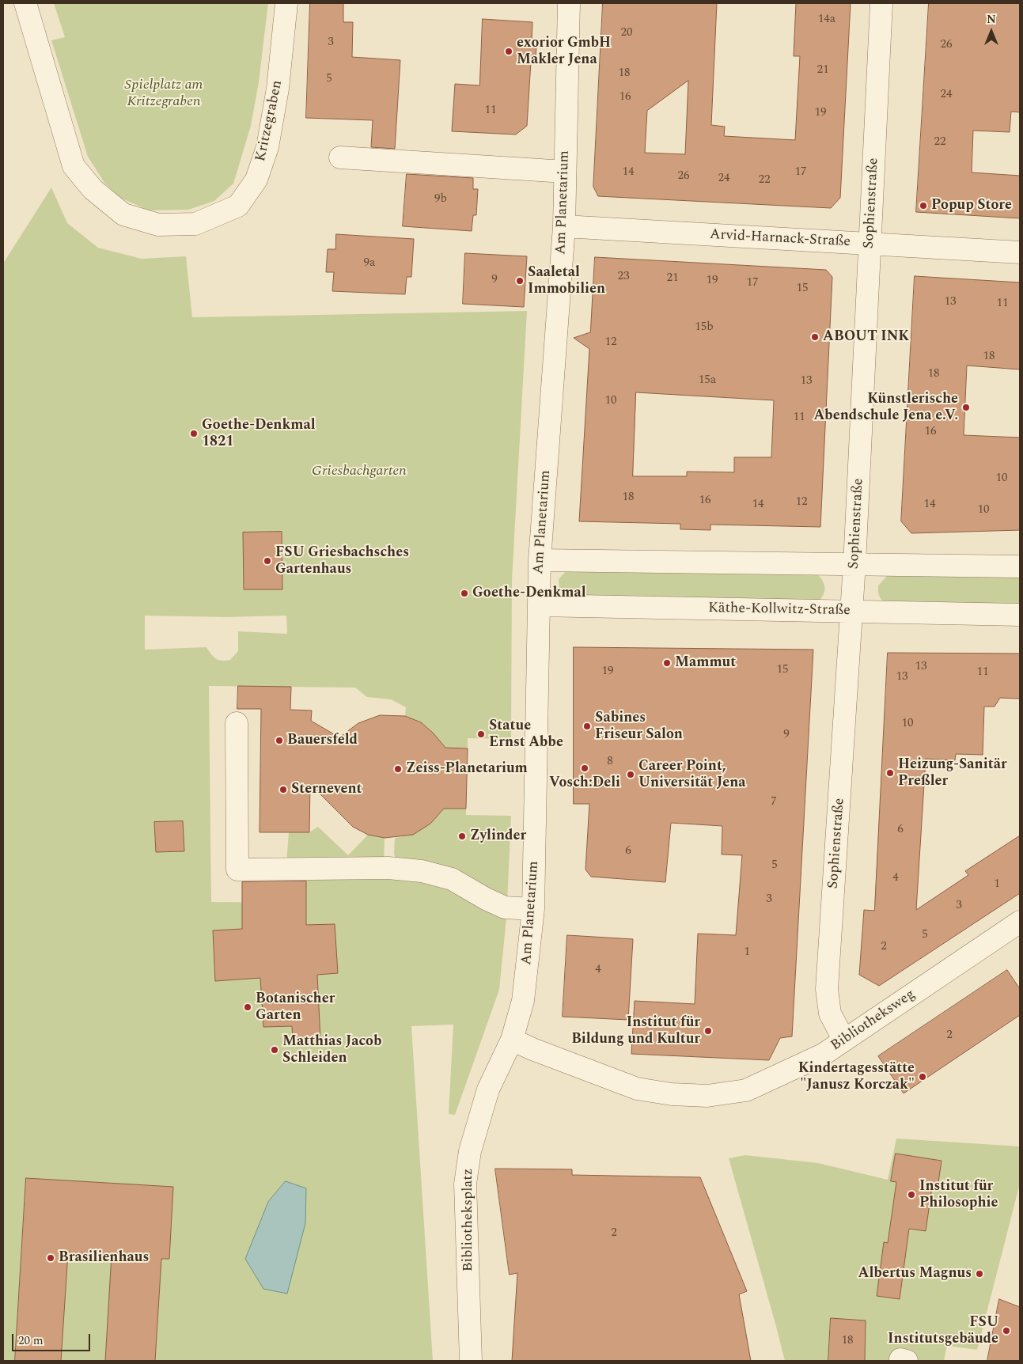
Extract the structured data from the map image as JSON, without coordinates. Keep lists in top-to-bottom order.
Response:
{
  "streets": {
    "street": [
      "Kritzegraben",
      "Am Planetarium",
      "Sophienstraße",
      "Arvid-Harnack-Straße",
      "Käthe-Kollwitz-Straße",
      "Bibliotheksweg",
      "Bibliotheksplatz"
    ]
  },
  "crossings": [
    ["Am Planetarium", "Arvid-Harnack-Straße"],
    ["Am Planetarium", "Käthe-Kollwitz-Straße"],
    ["Am Planetarium", "Bibliotheksweg"],
    ["Am Planetarium", "Bibliotheksplatz"],
    ["Sophienstraße", "Arvid-Harnack-Straße"],
    ["Sophienstraße", "Käthe-Kollwitz-Straße"],
    ["Sophienstraße", "Bibliotheksweg"],
    ["Bibliotheksweg", "Bibliotheksplatz"]
  ],
  "parks": ["Spielplatz am Kritzegraben", "Griesbachgarten"],
  "places": [
    "exorior GmbH Makler Jena",
    "Popup Store",
    "Saaletal Immobilien",
    "ABOUT INK",
    "Künstlerische Abendschule Jena e.V.",
    "Goethe-Denkmal 1821",
    "FSU Griesbachsches Gartenhaus",
    "Goethe-Denkmal",
    "Mammut",
    "Sabines Friseur Salon",
    "Statue Ernst Abbe",
    "Bauersfeld",
    "Vosch:Deli",
    "Zeiss-Planetarium",
    "Heizung-Sanitär Preßler",
    "Career Point, Universität Jena",
    "Sternevent",
    "Zylinder",
    "Botanischer Garten",
    "Institut für Bildung und Kultur",
    "Matthias Jacob Schleiden",
    "Kindertagesstätte \"Janusz Korczak\"",
    "Institut für Philosophie",
    "Brasilienhaus",
    "Albertus Magnus",
    "FSU Institutsgebäude"
  ],
  "house_numbers": [
    "14a",
    "20",
    "3",
    "26",
    "21",
    "18",
    "5",
    "24",
    "16",
    "11",
    "19",
    "22",
    "14",
    "17",
    "26",
    "24",
    "22",
    "9b",
    "9a",
    "23",
    "21",
    "9",
    "19",
    "17",
    "15",
    "13",
    "11",
    "15b",
    "12",
    "18",
    "18",
    "15a",
    "13",
    "10",
    "11",
    "16",
    "10",
    "18",
    "16",
    "12",
    "14",
    "14",
    "10",
    "13",
    "15",
    "19",
    "11",
    "13",
    "10",
    "9",
    "8",
    "7",
    "6",
    "6",
    "5",
    "4",
    "1",
    "3",
    "3",
    "5",
    "2",
    "1",
    "4",
    "2",
    "2",
    "18"
  ],
  "scale_bar": "20 m",
  "north": "top"
}
